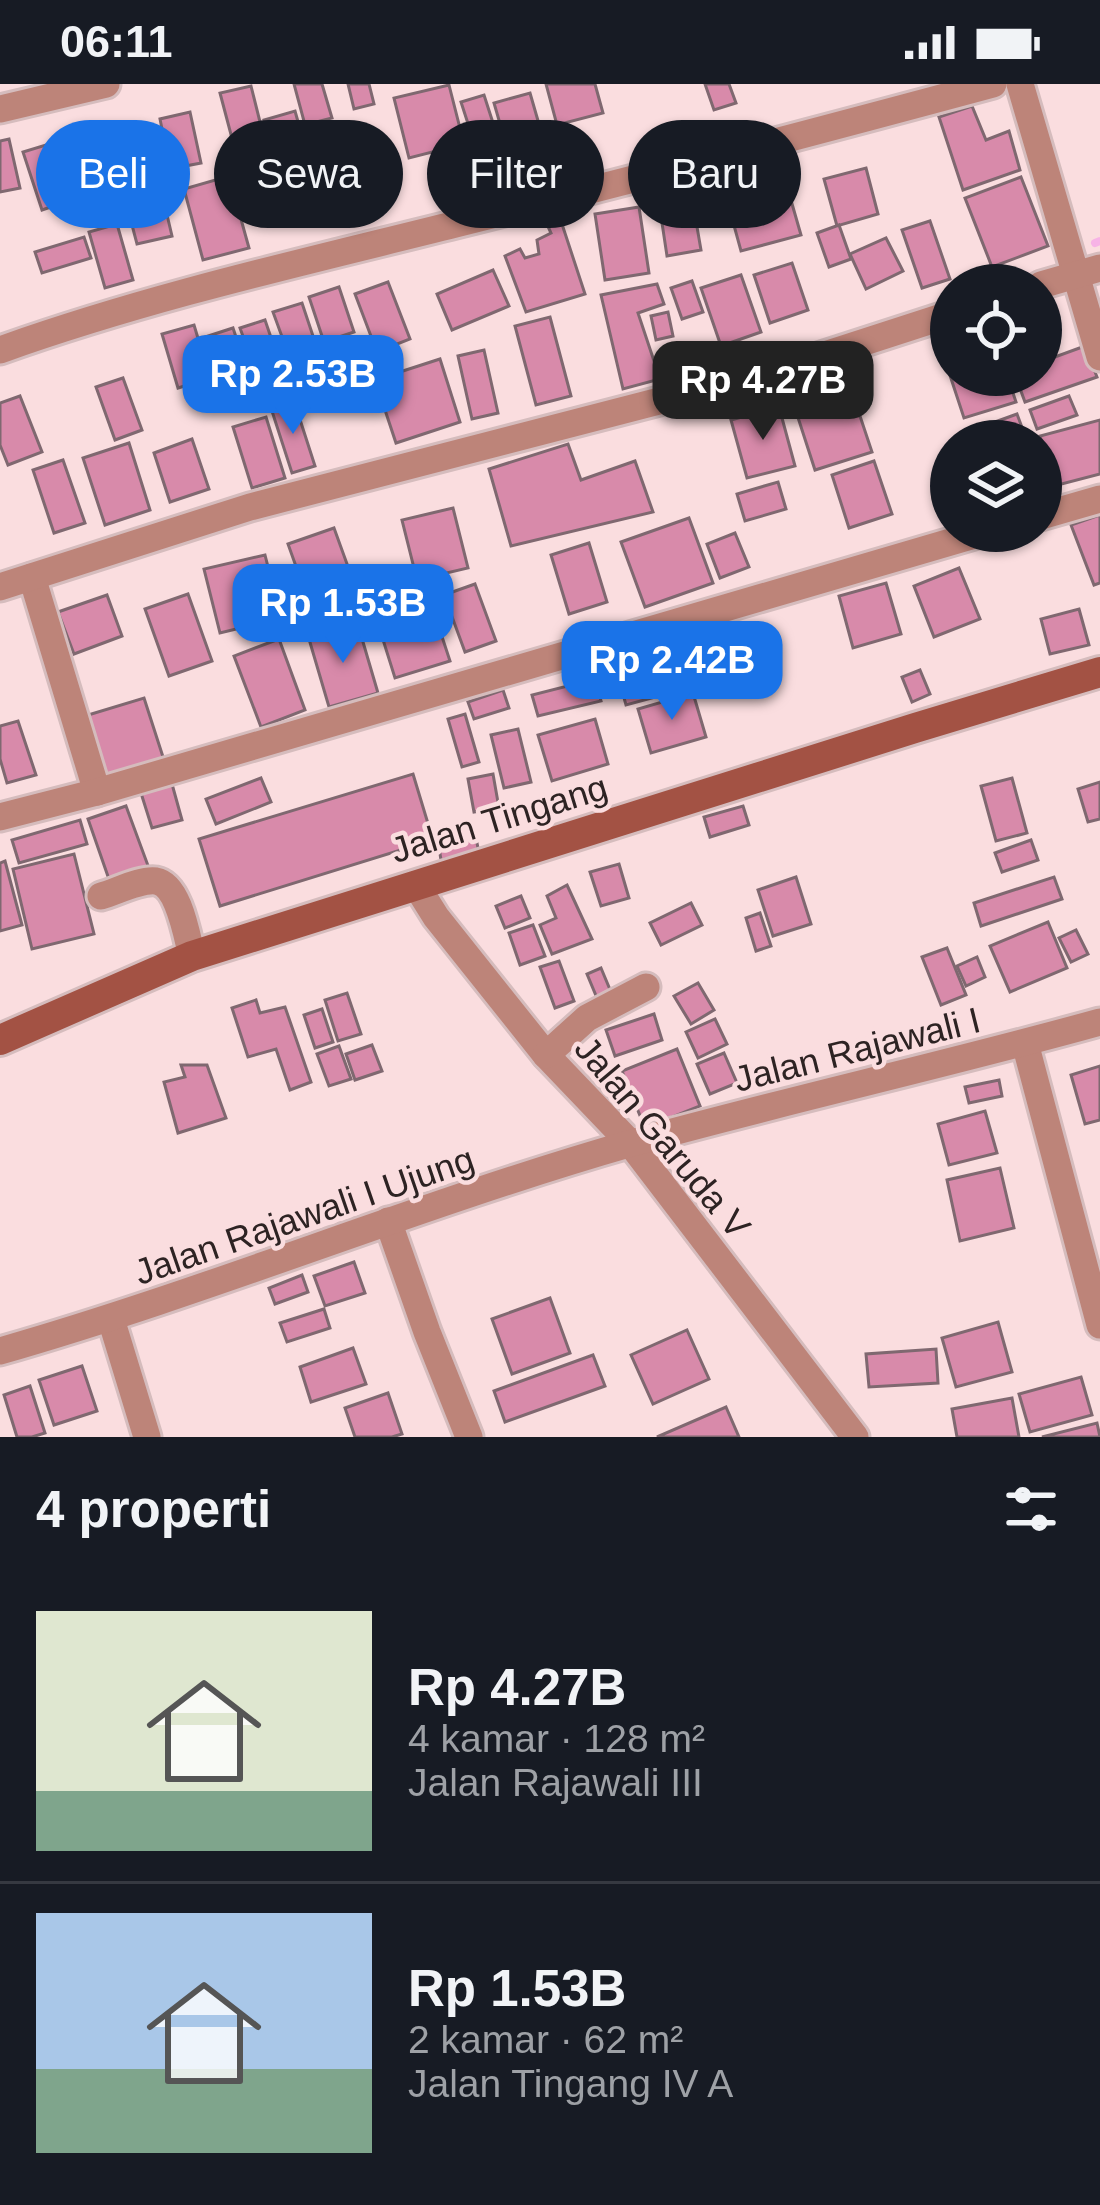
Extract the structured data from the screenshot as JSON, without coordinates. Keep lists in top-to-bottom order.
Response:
{
  "streets": {
    "main road": ["Jalan Tingang"],
    "street": ["Jalan Rajawali I", "Jalan Garuda V", "Jalan Rajawali I Ujung"]
  },
  "crossings": [
    ["Jalan Tingang", "Jalan Garuda V"],
    ["Jalan Rajawali I", "Jalan Garuda V"],
    ["Jalan Rajawali I", "Jalan Rajawali I Ujung"],
    ["Jalan Garuda V", "Jalan Rajawali I Ujung"]
  ],
  "page": {
    "status": "06:11",
    "chip": [
      "Beli",
      "Sewa",
      "Filter",
      "Baru"
    ],
    "price": [
      "Rp 2.53B",
      "Rp 4.27B",
      "Rp 1.53B",
      "Rp 2.42B"
    ],
    "heading": "4 properti",
    "list": [
      {
        "name": "Rp 4.27B",
        "note": "4 kamar · 128 m² · Jalan Rajawali III"
      },
      {
        "name": "Rp 1.53B",
        "note": "2 kamar · 62 m² · Jalan Tingang IV A"
      }
    ]
  }
}
